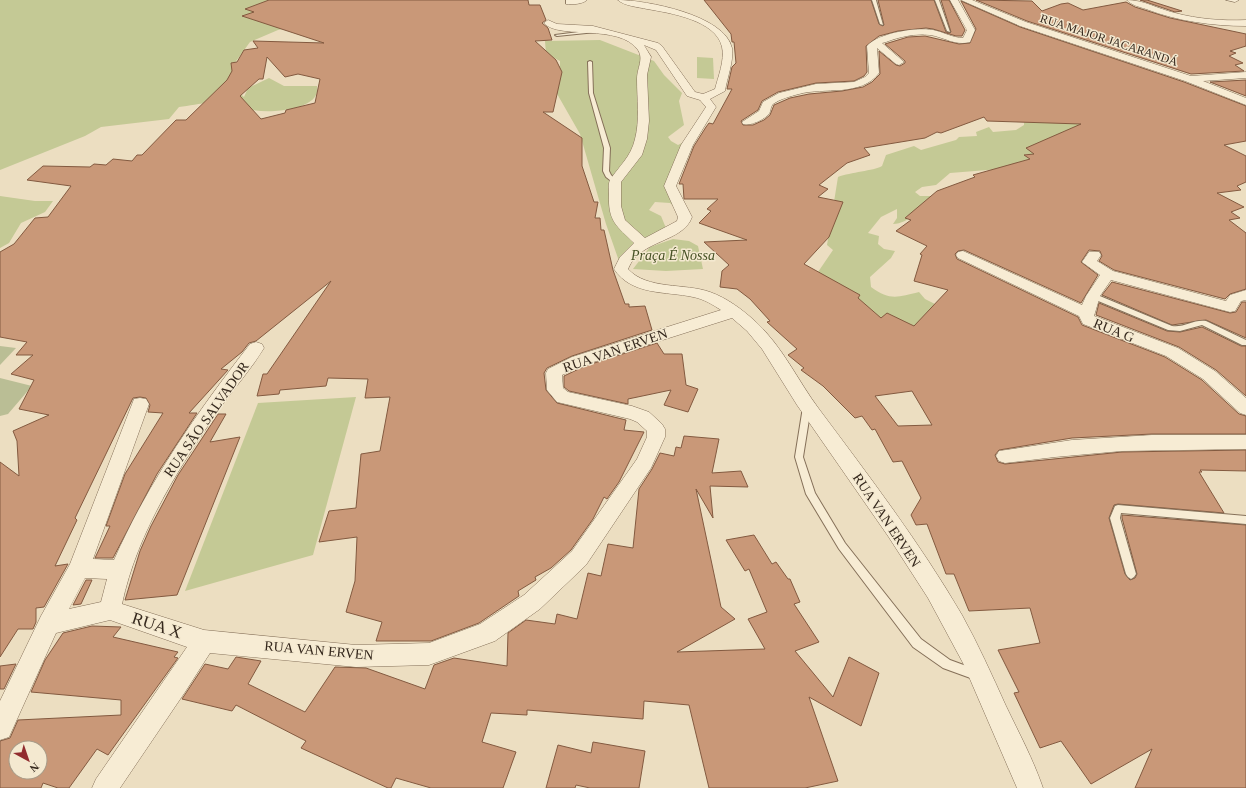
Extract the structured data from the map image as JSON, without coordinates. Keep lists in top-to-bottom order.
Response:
{
  "streets": {
    "street": [
      "RUA MAJOR JACARANDÁ",
      "RUA G",
      "RUA VAN ERVEN",
      "RUA SÃO SALVADOR",
      "RUA X"
    ]
  },
  "crossings": [
    ["RUA VAN ERVEN", "RUA X"],
    ["RUA SÃO SALVADOR", "RUA X"]
  ],
  "parks": ["Praça É Nossa"],
  "north": "bottom right"
}
